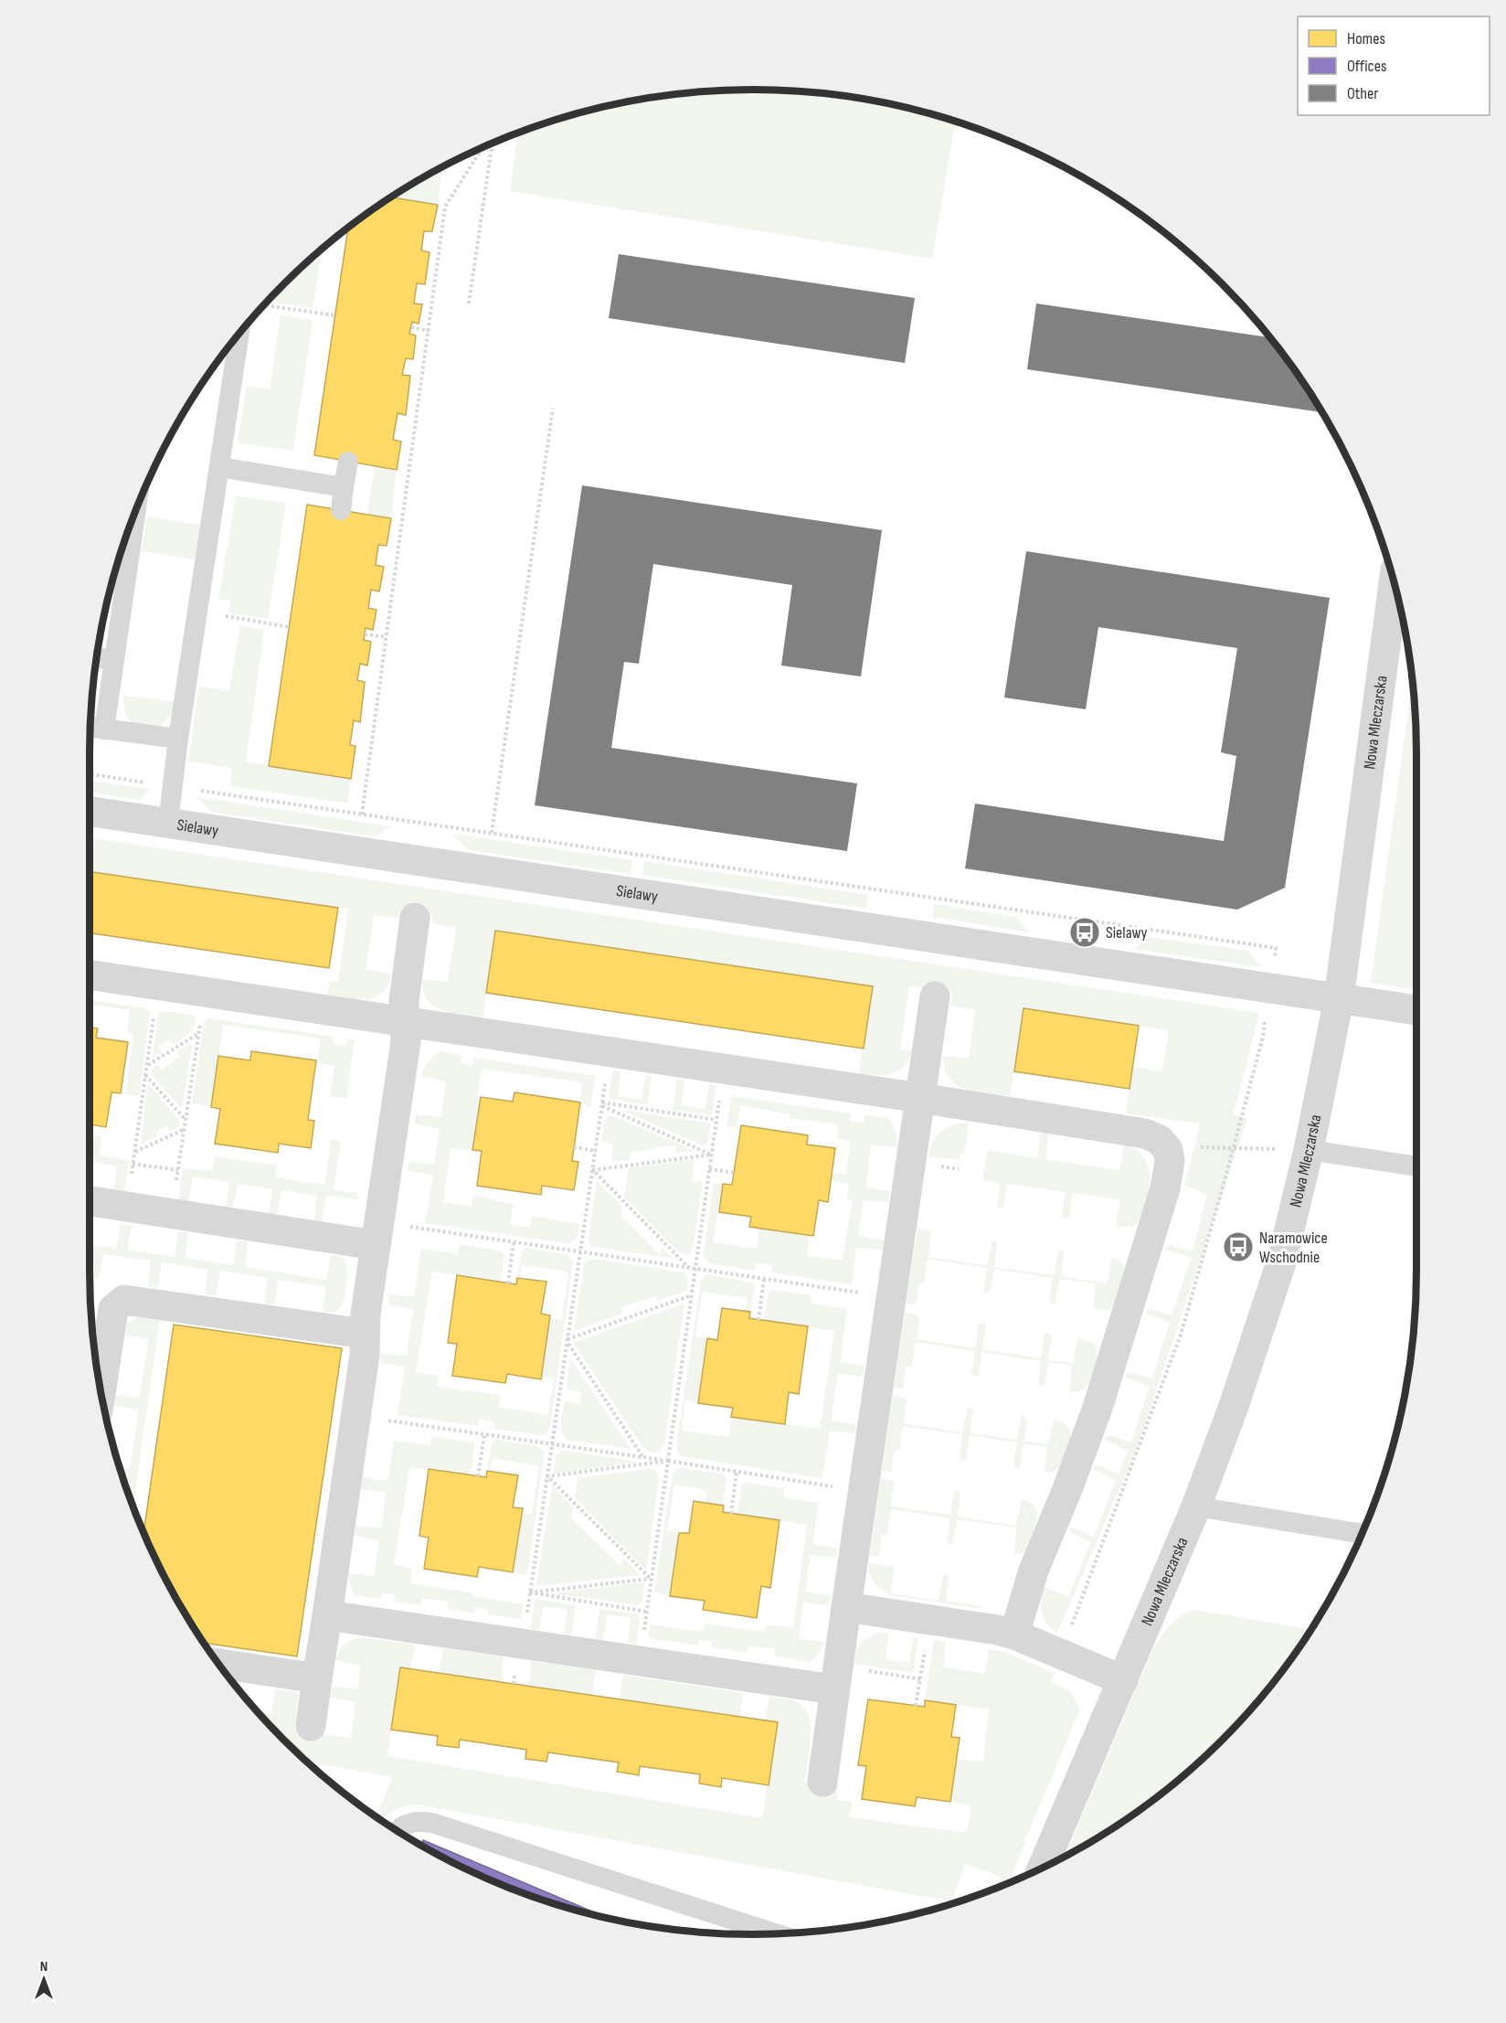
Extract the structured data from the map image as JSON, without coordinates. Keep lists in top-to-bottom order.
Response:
{
  "streets": {
    "street": ["Nowa Mleczarska", "Sielawy"]
  },
  "crossings": [
    ["Nowa Mleczarska", "Sielawy"]
  ],
  "places": {
    "bus stop": ["Sielawy", "Naramowice Wschodnie"]
  },
  "legend": ["Homes", "Offices", "Other"],
  "north": "top"
}
